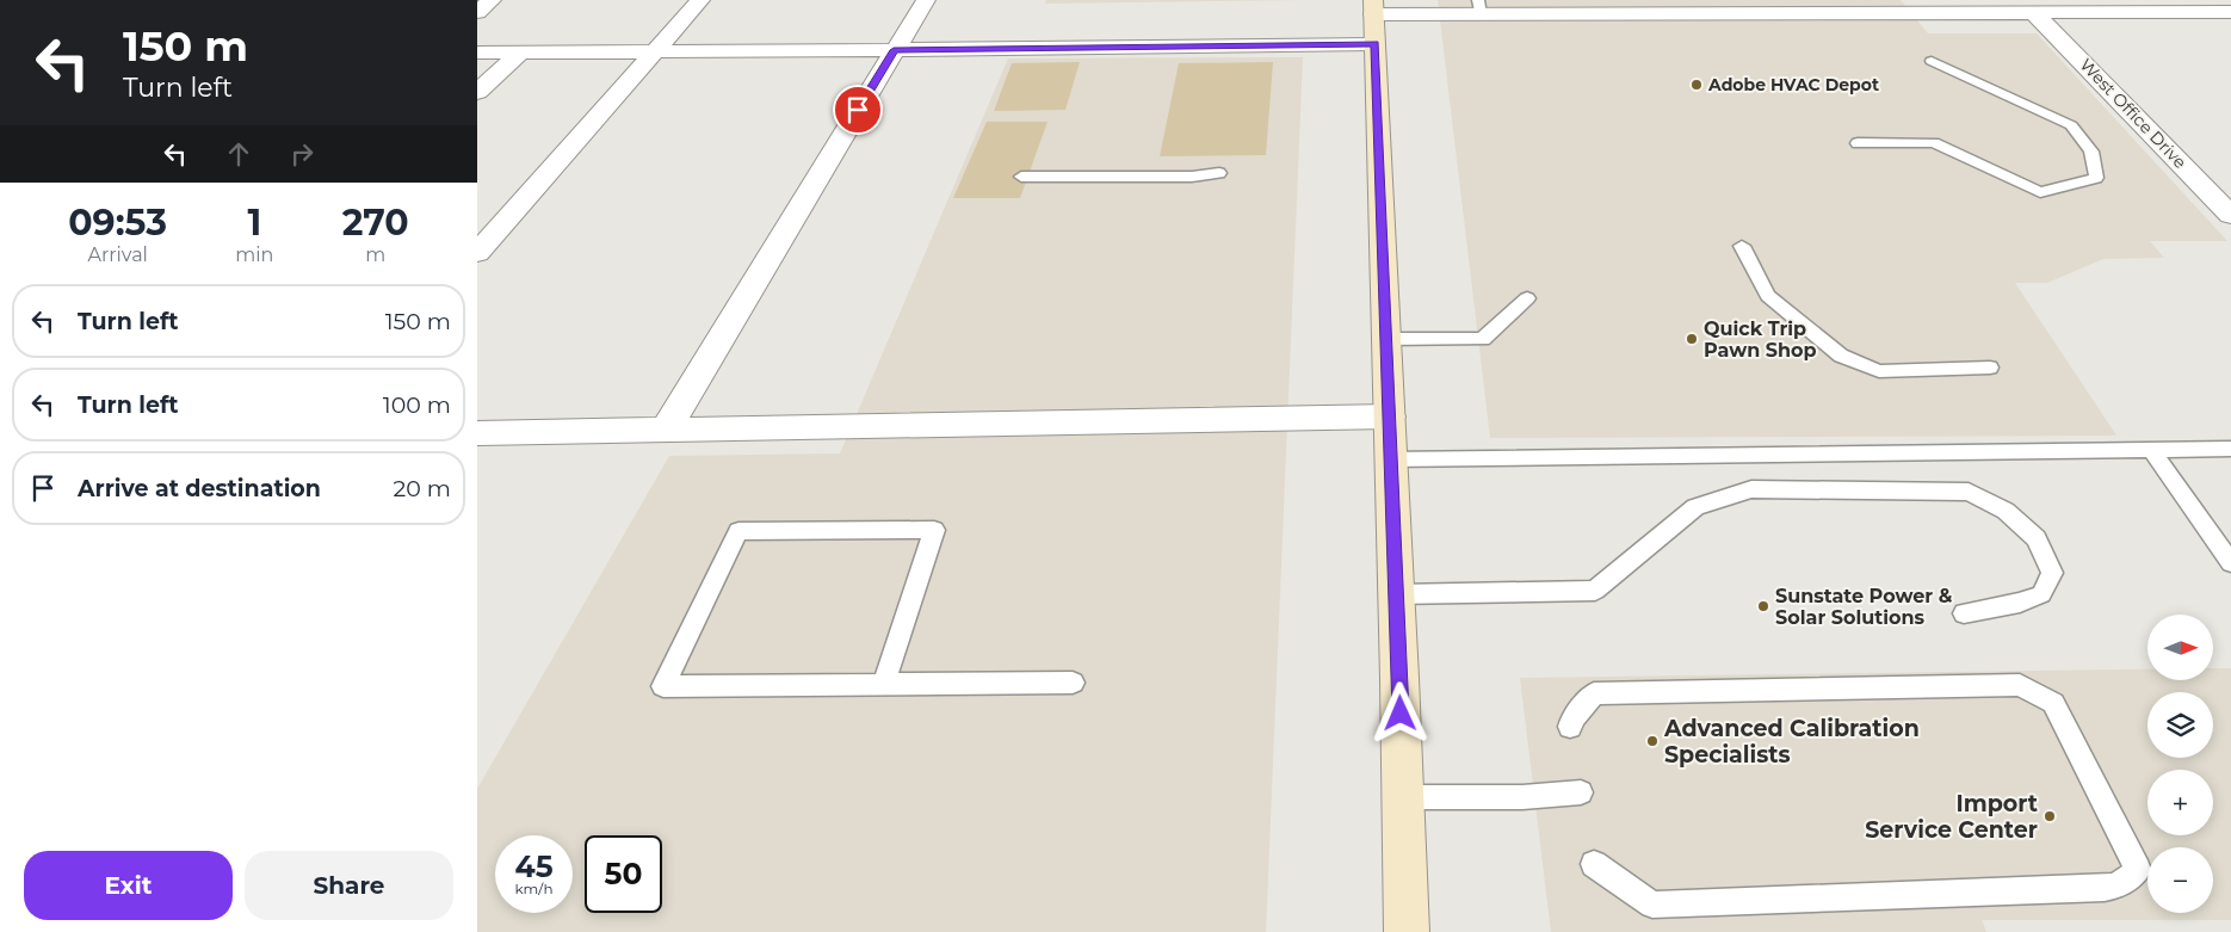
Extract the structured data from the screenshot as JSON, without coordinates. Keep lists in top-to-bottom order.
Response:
{
  "streets": {
    "street": ["West Office Drive"]
  },
  "places": [
    "Adobe HVAC Depot",
    "Quick Trip Pawn Shop",
    "Sunstate Power & Solar Solutions",
    "Advanced Calibration Specialists",
    "Import Service Center"
  ],
  "north": "right",
  "page": {
    "turn": ["150 m", "Turn left"],
    "eta": [
      "09:53",
      "Arrival",
      "1",
      "min",
      "270",
      "m"
    ],
    "list": [
      {
        "name": "Turn left",
        "value": "150 m"
      },
      {
        "name": "Turn left",
        "value": "100 m"
      },
      {
        "name": "Arrive at destination",
        "value": "20 m"
      }
    ],
    "map_buttons": ["+", "−"],
    "speed": "45 km/h",
    "limit": "50",
    "buttons": ["Exit", "Share"]
  }
}
